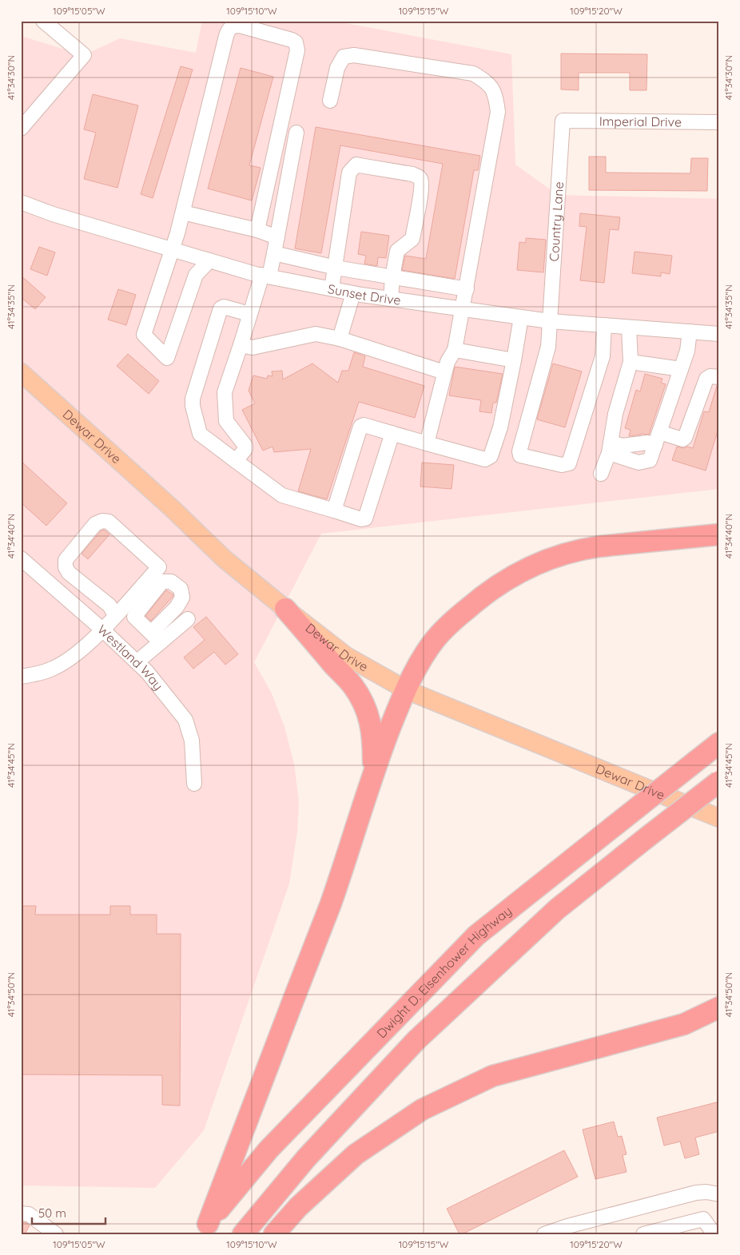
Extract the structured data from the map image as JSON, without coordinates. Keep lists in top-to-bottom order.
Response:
{
  "streets": {
    "highway": ["Dwight D. Eisenhower Highway"],
    "main road": ["Dewar Drive"],
    "street": [
      "Imperial Drive",
      "Country Lane",
      "Sunset Drive",
      "Westland Way"
    ]
  },
  "crossings": [
    ["Imperial Drive", "Country Lane"],
    ["Country Lane", "Sunset Drive"]
  ],
  "scale_bar": "50 m",
  "coordinates": [
    "109°15'05\"W",
    "109°15'10\"W",
    "109°15'15\"W",
    "109°15'20\"W",
    "41°34'30\"N",
    "41°34'35\"N",
    "41°34'40\"N",
    "41°34'45\"N",
    "41°34'50\"N"
  ]
}
